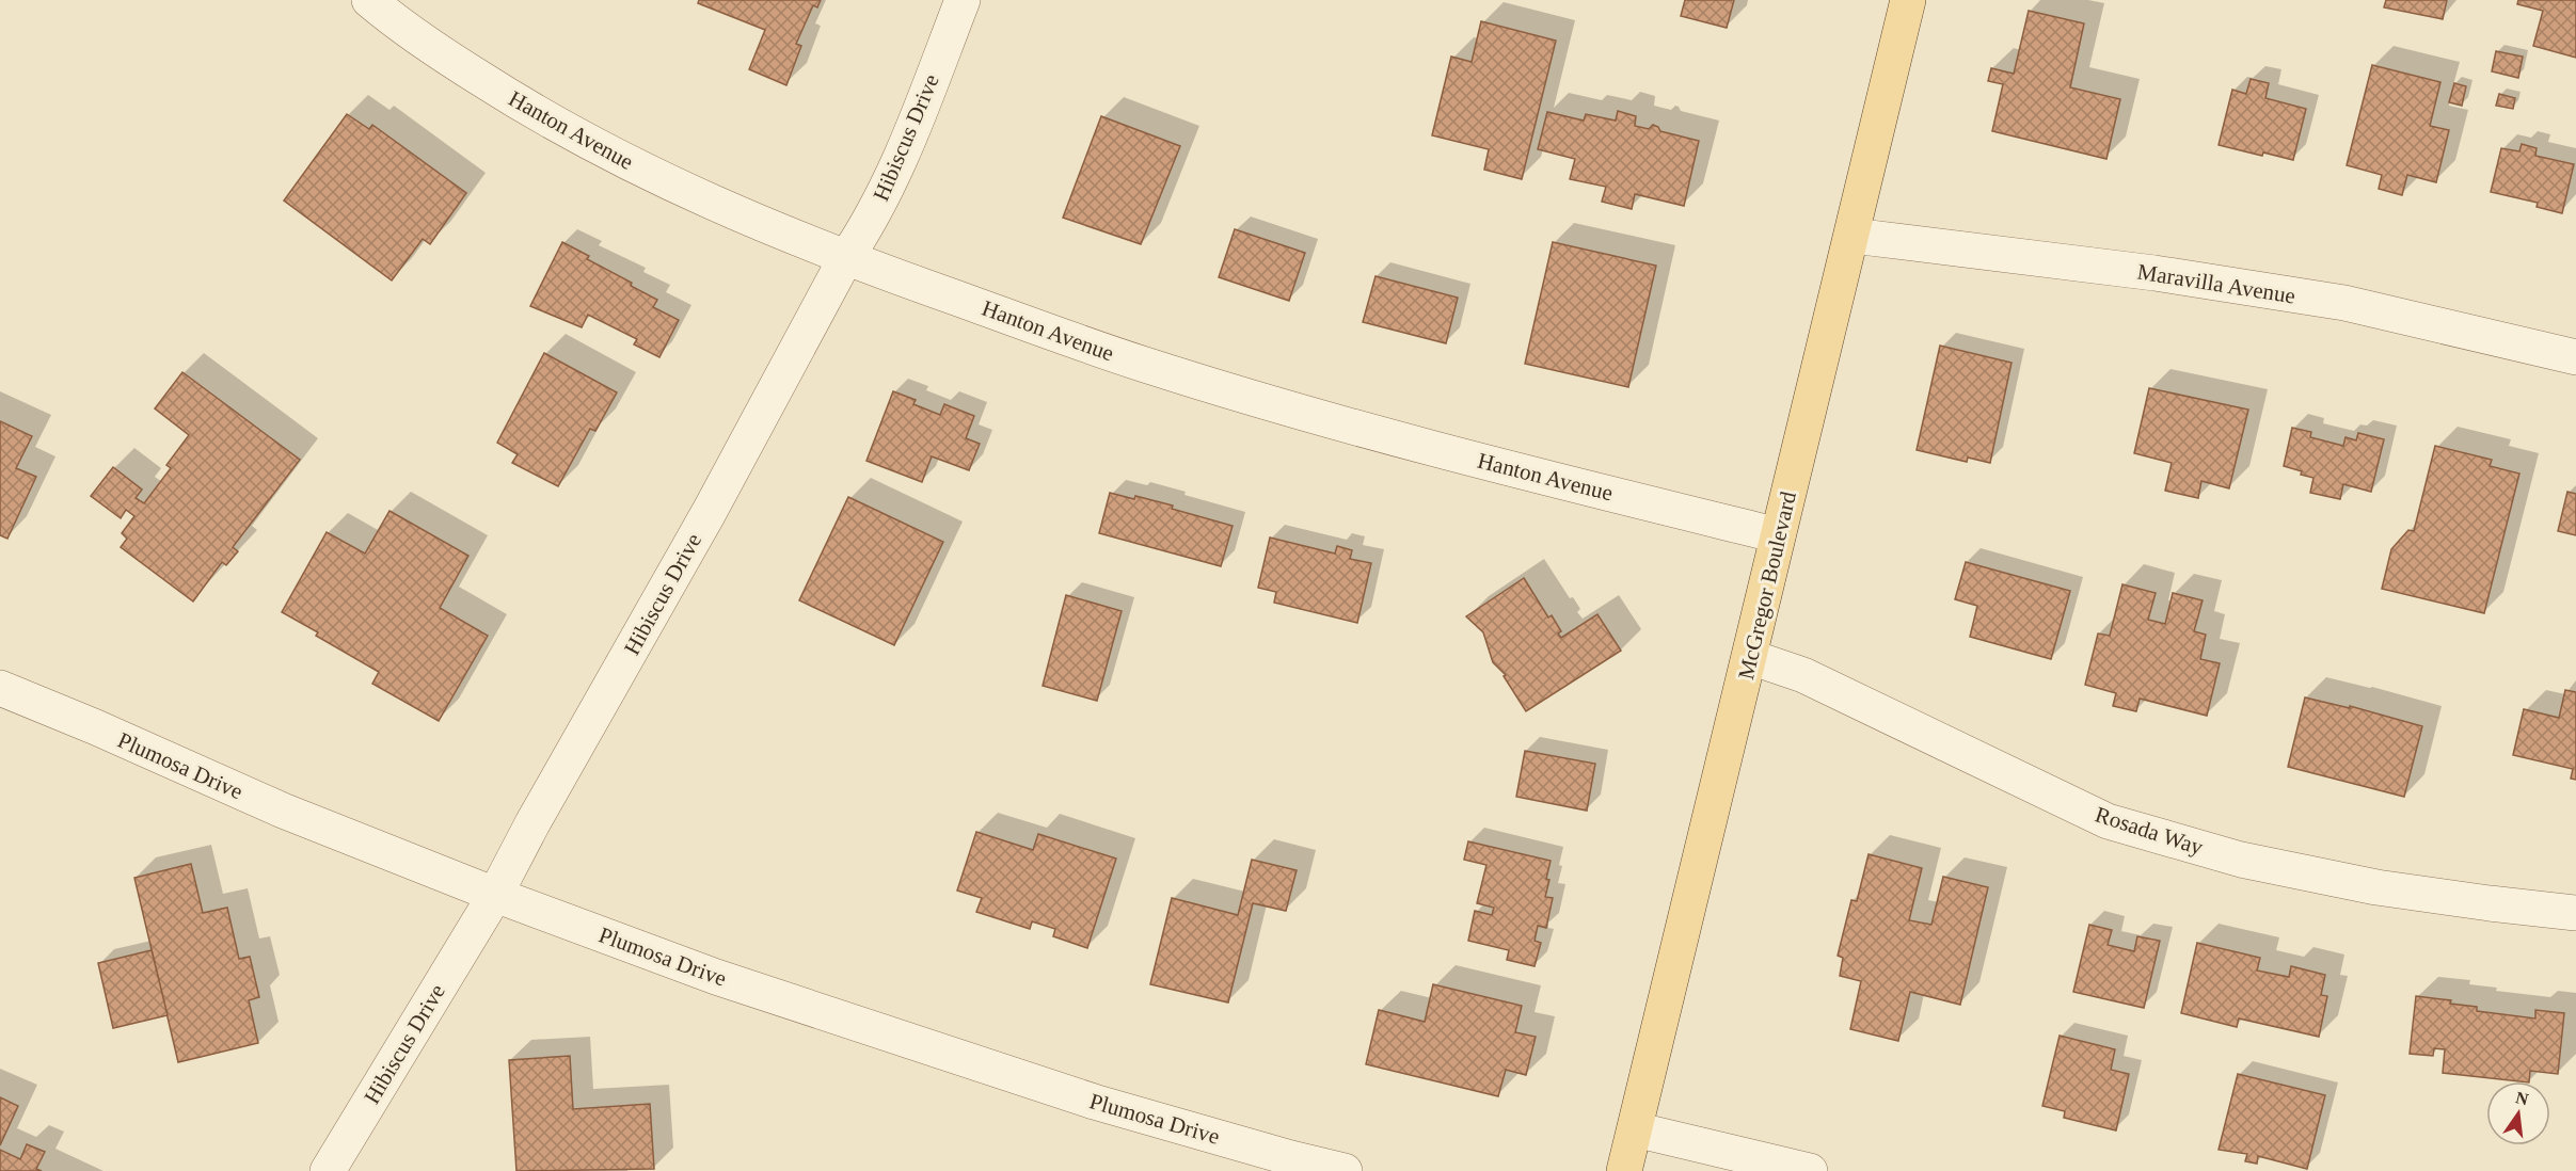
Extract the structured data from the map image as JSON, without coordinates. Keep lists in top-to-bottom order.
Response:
{
  "streets": {
    "main road": ["McGregor Boulevard"],
    "street": [
      "Hanton Avenue",
      "Hibiscus Drive",
      "Maravilla Avenue",
      "Plumosa Drive",
      "Rosada Way"
    ]
  },
  "crossings": [
    ["Hanton Avenue", "Hibiscus Drive"],
    ["Hanton Avenue", "McGregor Boulevard"],
    ["Hibiscus Drive", "Plumosa Drive"],
    ["Maravilla Avenue", "McGregor Boulevard"],
    ["McGregor Boulevard", "Rosada Way"]
  ],
  "north": "top"
}
